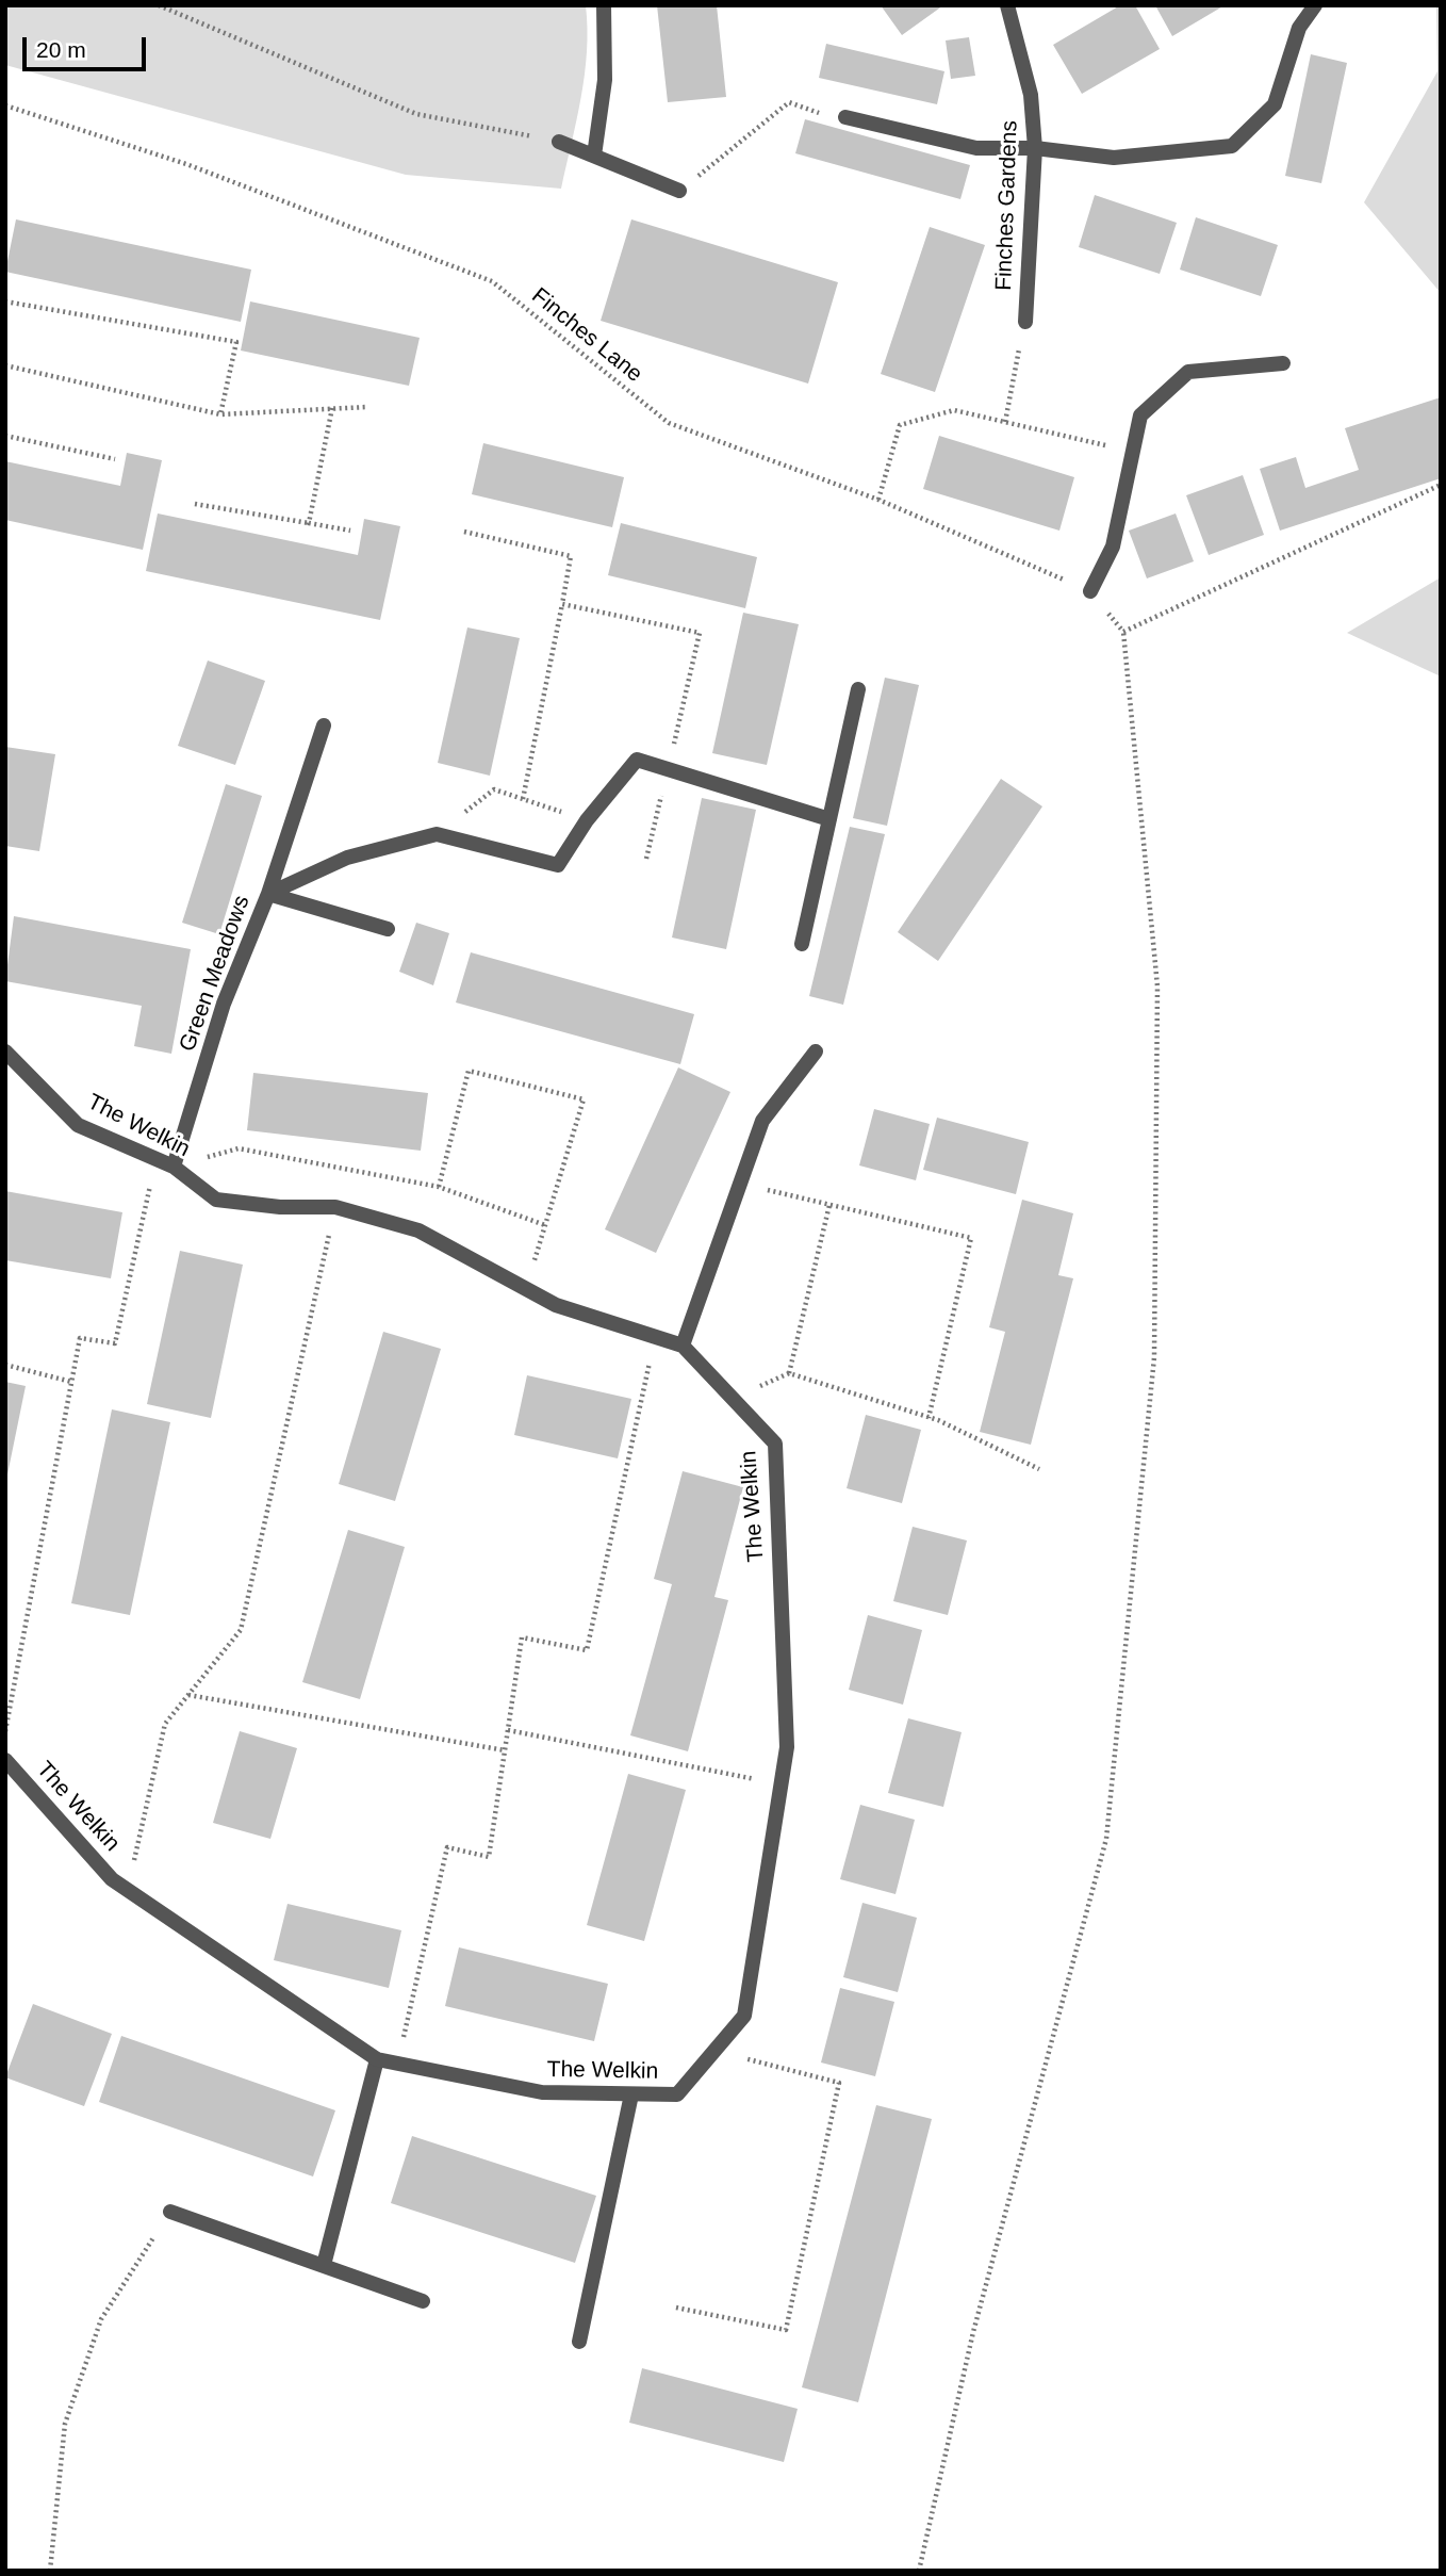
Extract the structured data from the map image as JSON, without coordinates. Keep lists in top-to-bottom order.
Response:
{
  "streets": {
    "street": ["Finches Gardens", "Green Meadows", "The Welkin"],
    "path": ["Finches Lane"]
  },
  "crossings": [
    ["Green Meadows", "The Welkin"]
  ],
  "scale_bar": "20 m"
}
